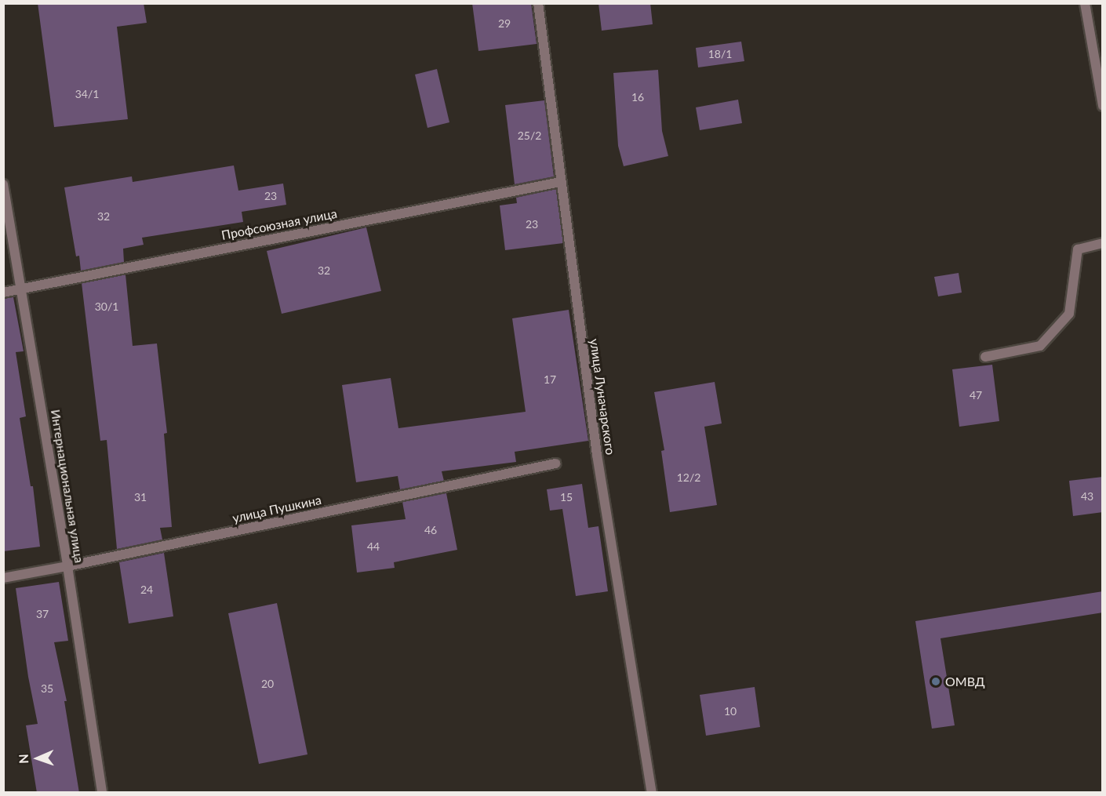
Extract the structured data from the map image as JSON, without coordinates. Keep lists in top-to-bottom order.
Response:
{
  "streets": {
    "street": [
      "Профсоюзная улица",
      "улица Луначарского",
      "Интернациональная улица",
      "улица Пушкина"
    ]
  },
  "crossings": [
    ["Профсоюзная улица", "улица Луначарского"],
    ["Профсоюзная улица", "Интернациональная улица"],
    ["Интернациональная улица", "улица Пушкина"]
  ],
  "places": ["ОМВД"],
  "house_numbers": [
    "29",
    "18/1",
    "34/1",
    "16",
    "25/2",
    "23",
    "32",
    "23",
    "32",
    "30/1",
    "17",
    "47",
    "12/2",
    "43",
    "31",
    "15",
    "46",
    "44",
    "24",
    "37",
    "20",
    "35",
    "10"
  ],
  "north": "left"
}
